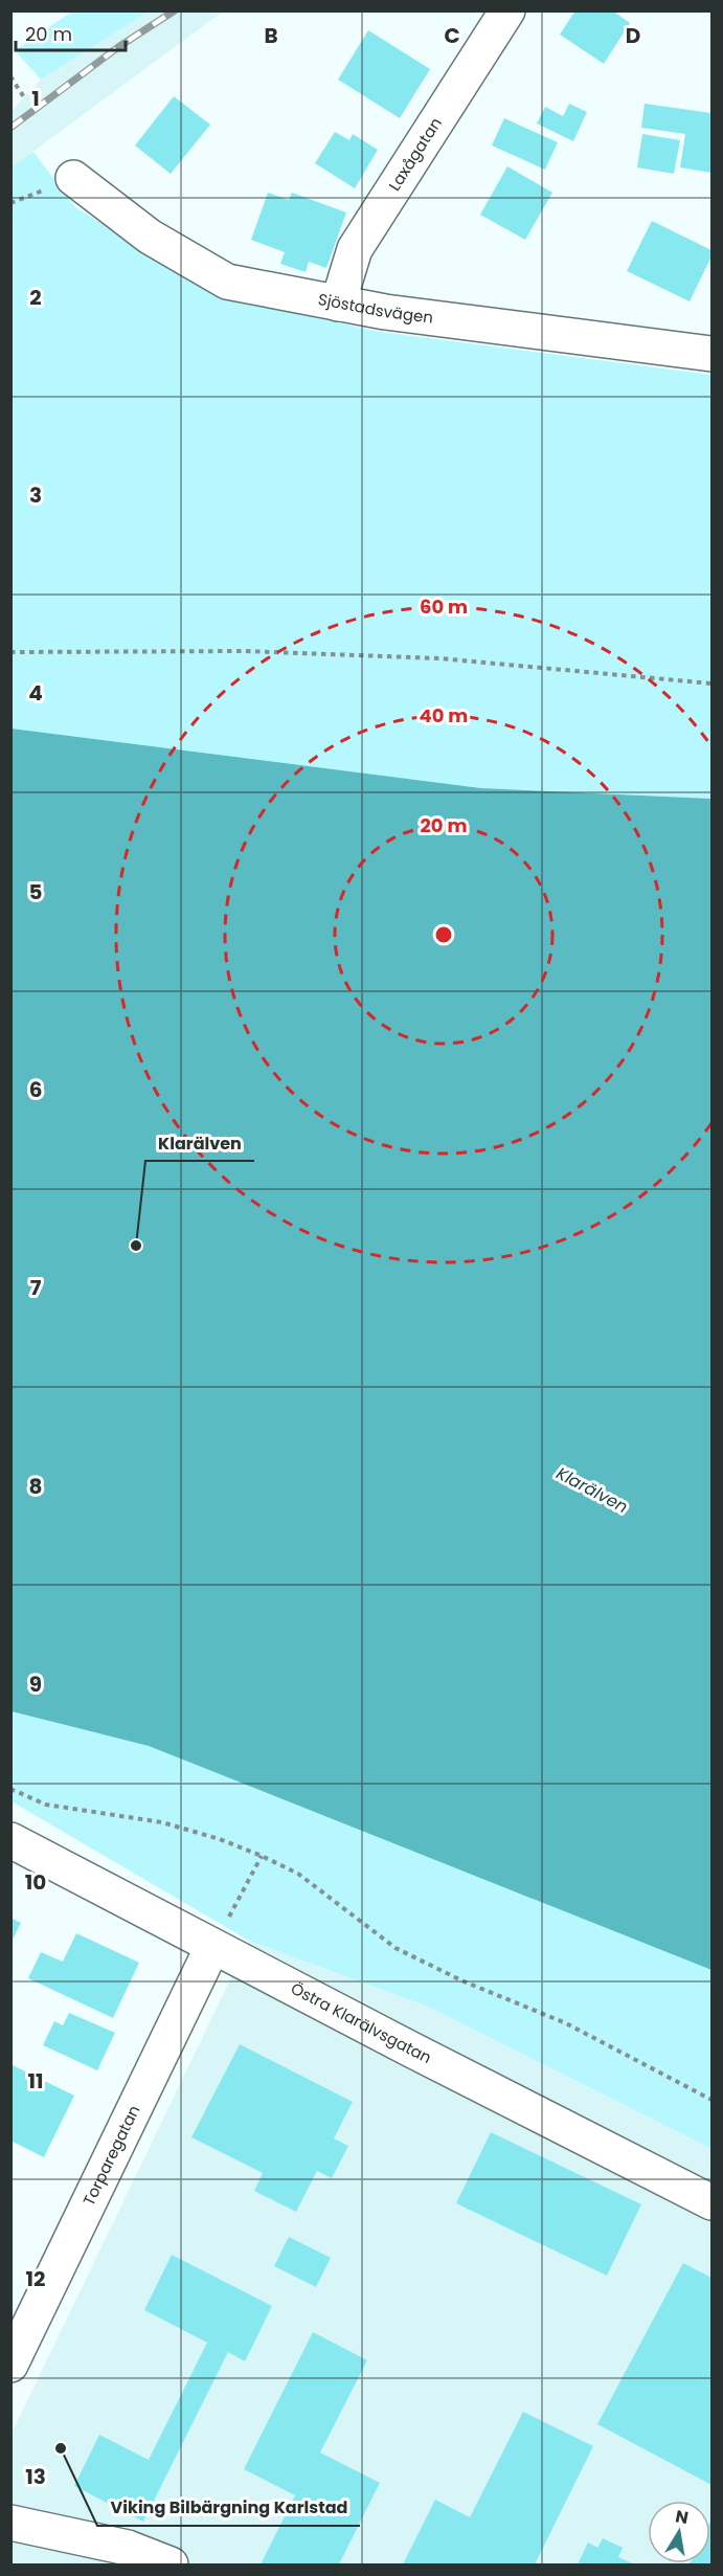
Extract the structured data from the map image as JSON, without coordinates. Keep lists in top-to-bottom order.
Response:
{
  "streets": {
    "street": [
      "Laxågatan",
      "Sjöstadsvägen",
      "Östra Klarälvsgatan",
      "Torparegatan"
    ]
  },
  "crossings": [
    ["Laxågatan", "Sjöstadsvägen"],
    ["Östra Klarälvsgatan", "Torparegatan"]
  ],
  "water": ["Klarälven"],
  "places": ["Klarälven", "Viking Bilbärgning Karlstad"],
  "scale_bar": "20 m",
  "north": "top",
  "grid": {
    "columns": ["B", "C", "D"],
    "rows": [
      "1",
      "2",
      "3",
      "4",
      "5",
      "6",
      "7",
      "8",
      "9",
      "10",
      "11",
      "12",
      "13"
    ]
  },
  "rings": ["60 m", "40 m", "20 m"]
}
